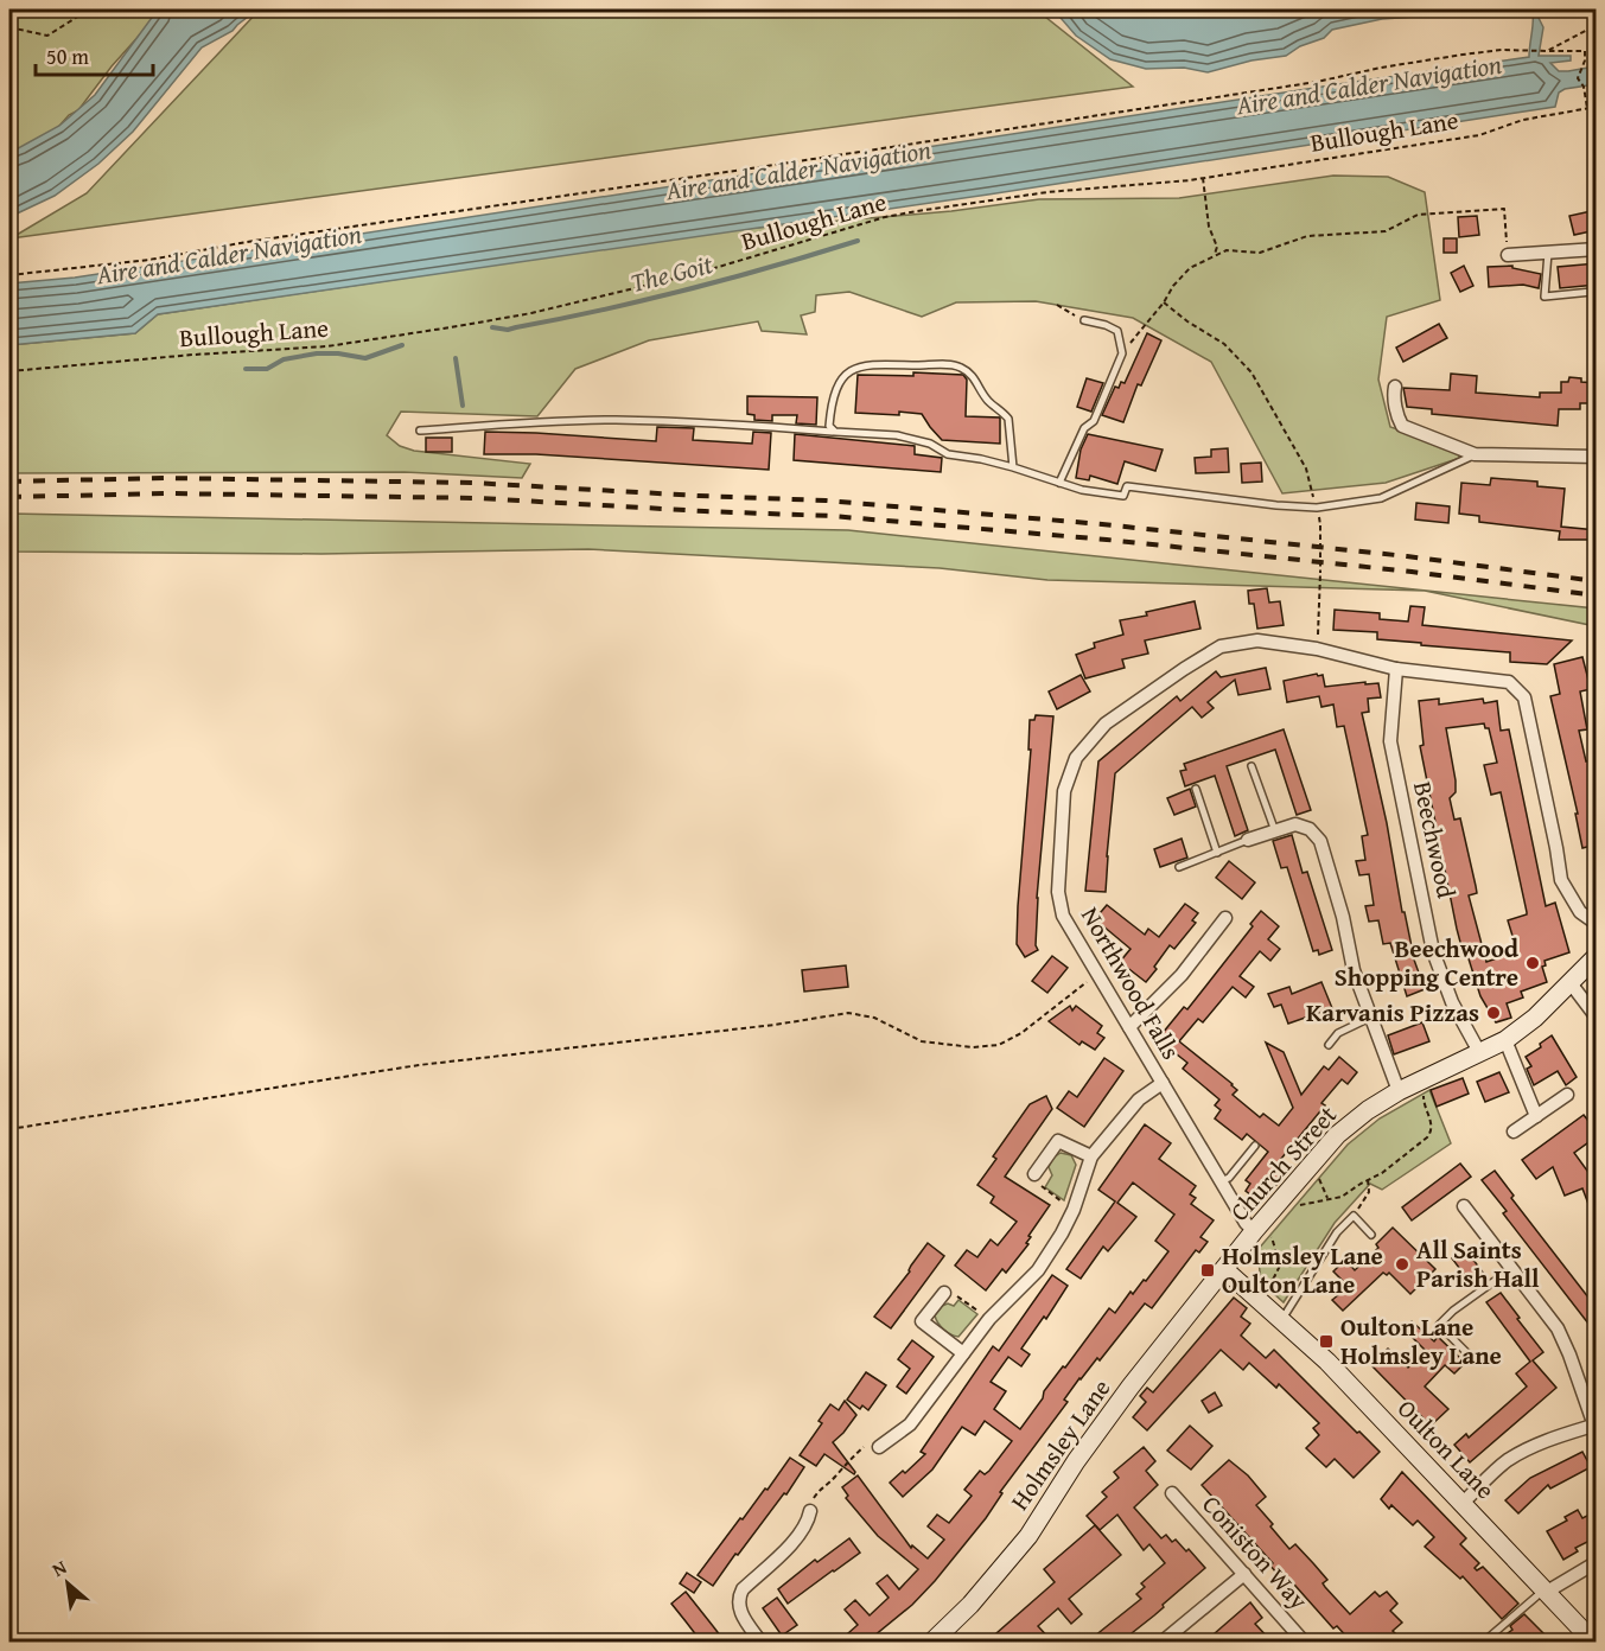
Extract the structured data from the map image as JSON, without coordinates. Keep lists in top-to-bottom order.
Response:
{
  "streets": {
    "street": [
      "Beechwood",
      "Northwood Falls",
      "Church Street",
      "Holmsley Lane",
      "Oulton Lane",
      "Coniston Way"
    ],
    "path": ["Bullough Lane"]
  },
  "crossings": [
    ["Beechwood", "Church Street"],
    ["Northwood Falls", "Church Street"],
    ["Church Street", "Holmsley Lane"],
    ["Church Street", "Oulton Lane"],
    ["Holmsley Lane", "Oulton Lane"]
  ],
  "water": ["Aire and Calder Navigation", "The Goit"],
  "places": {
    "other": ["Beechwood Shopping Centre", "Karvanis Pizzas", "All Saints Parish Hall"],
    "transit": ["Holmsley Lane Oulton Lane", "Oulton Lane Holmsley Lane"]
  },
  "scale_bar": "50 m",
  "north": "top left"
}
